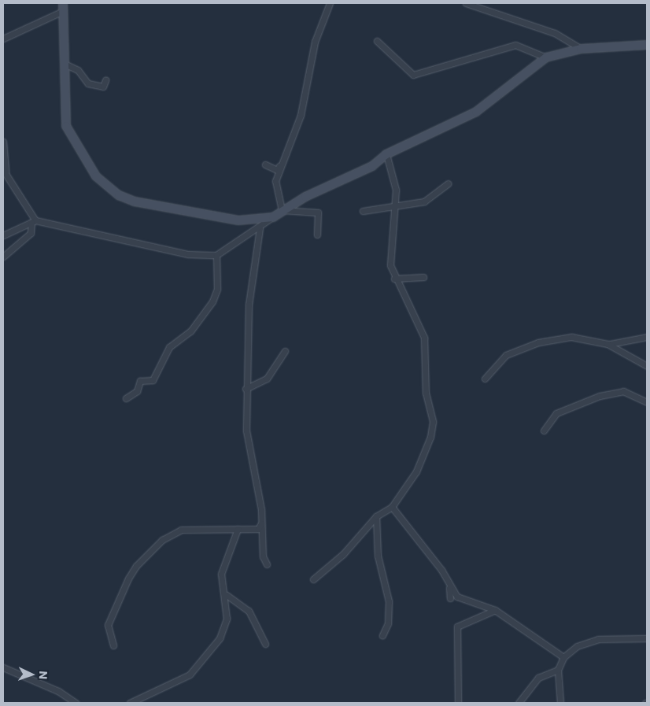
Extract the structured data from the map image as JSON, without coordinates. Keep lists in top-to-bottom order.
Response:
{
  "north": "right"
}
